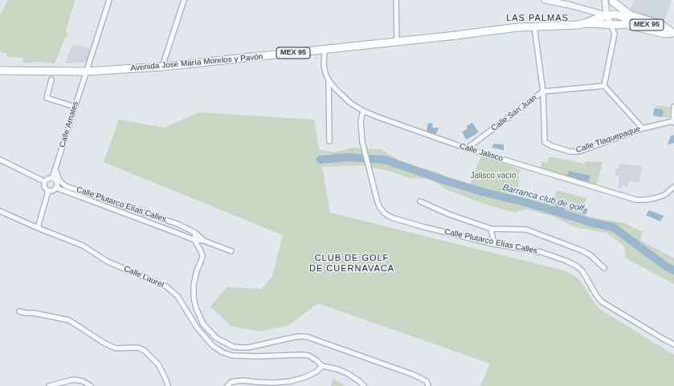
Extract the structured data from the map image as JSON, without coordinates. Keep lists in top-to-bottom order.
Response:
{
  "streets": {
    "main road": ["MEX 95", "Avenida José María Morelos y Pavón"],
    "street": [
      "Calle San Juan",
      "Calle Amates",
      "Calle Tlaquepaque",
      "Calle Jalisco",
      "Calle Plutarco Elías Calles",
      "Calle Laurel"
    ]
  },
  "crossings": [
    ["MEX 95", "Avenida José María Morelos y Pavón"],
    ["Avenida José María Morelos y Pavón", "Calle Amates"],
    ["Avenida José María Morelos y Pavón", "Calle Jalisco"],
    ["Calle San Juan", "Calle Tlaquepaque"],
    ["Calle San Juan", "Calle Jalisco"],
    ["Calle Amates", "Calle Plutarco Elías Calles"],
    ["Calle Jalisco", "Calle Plutarco Elías Calles"]
  ],
  "districts": ["LAS PALMAS", "CLUB DE GOLF DE CUERNAVACA"],
  "water": ["Barranca club de golf"],
  "parks": ["Jalisco vacío"]
}
